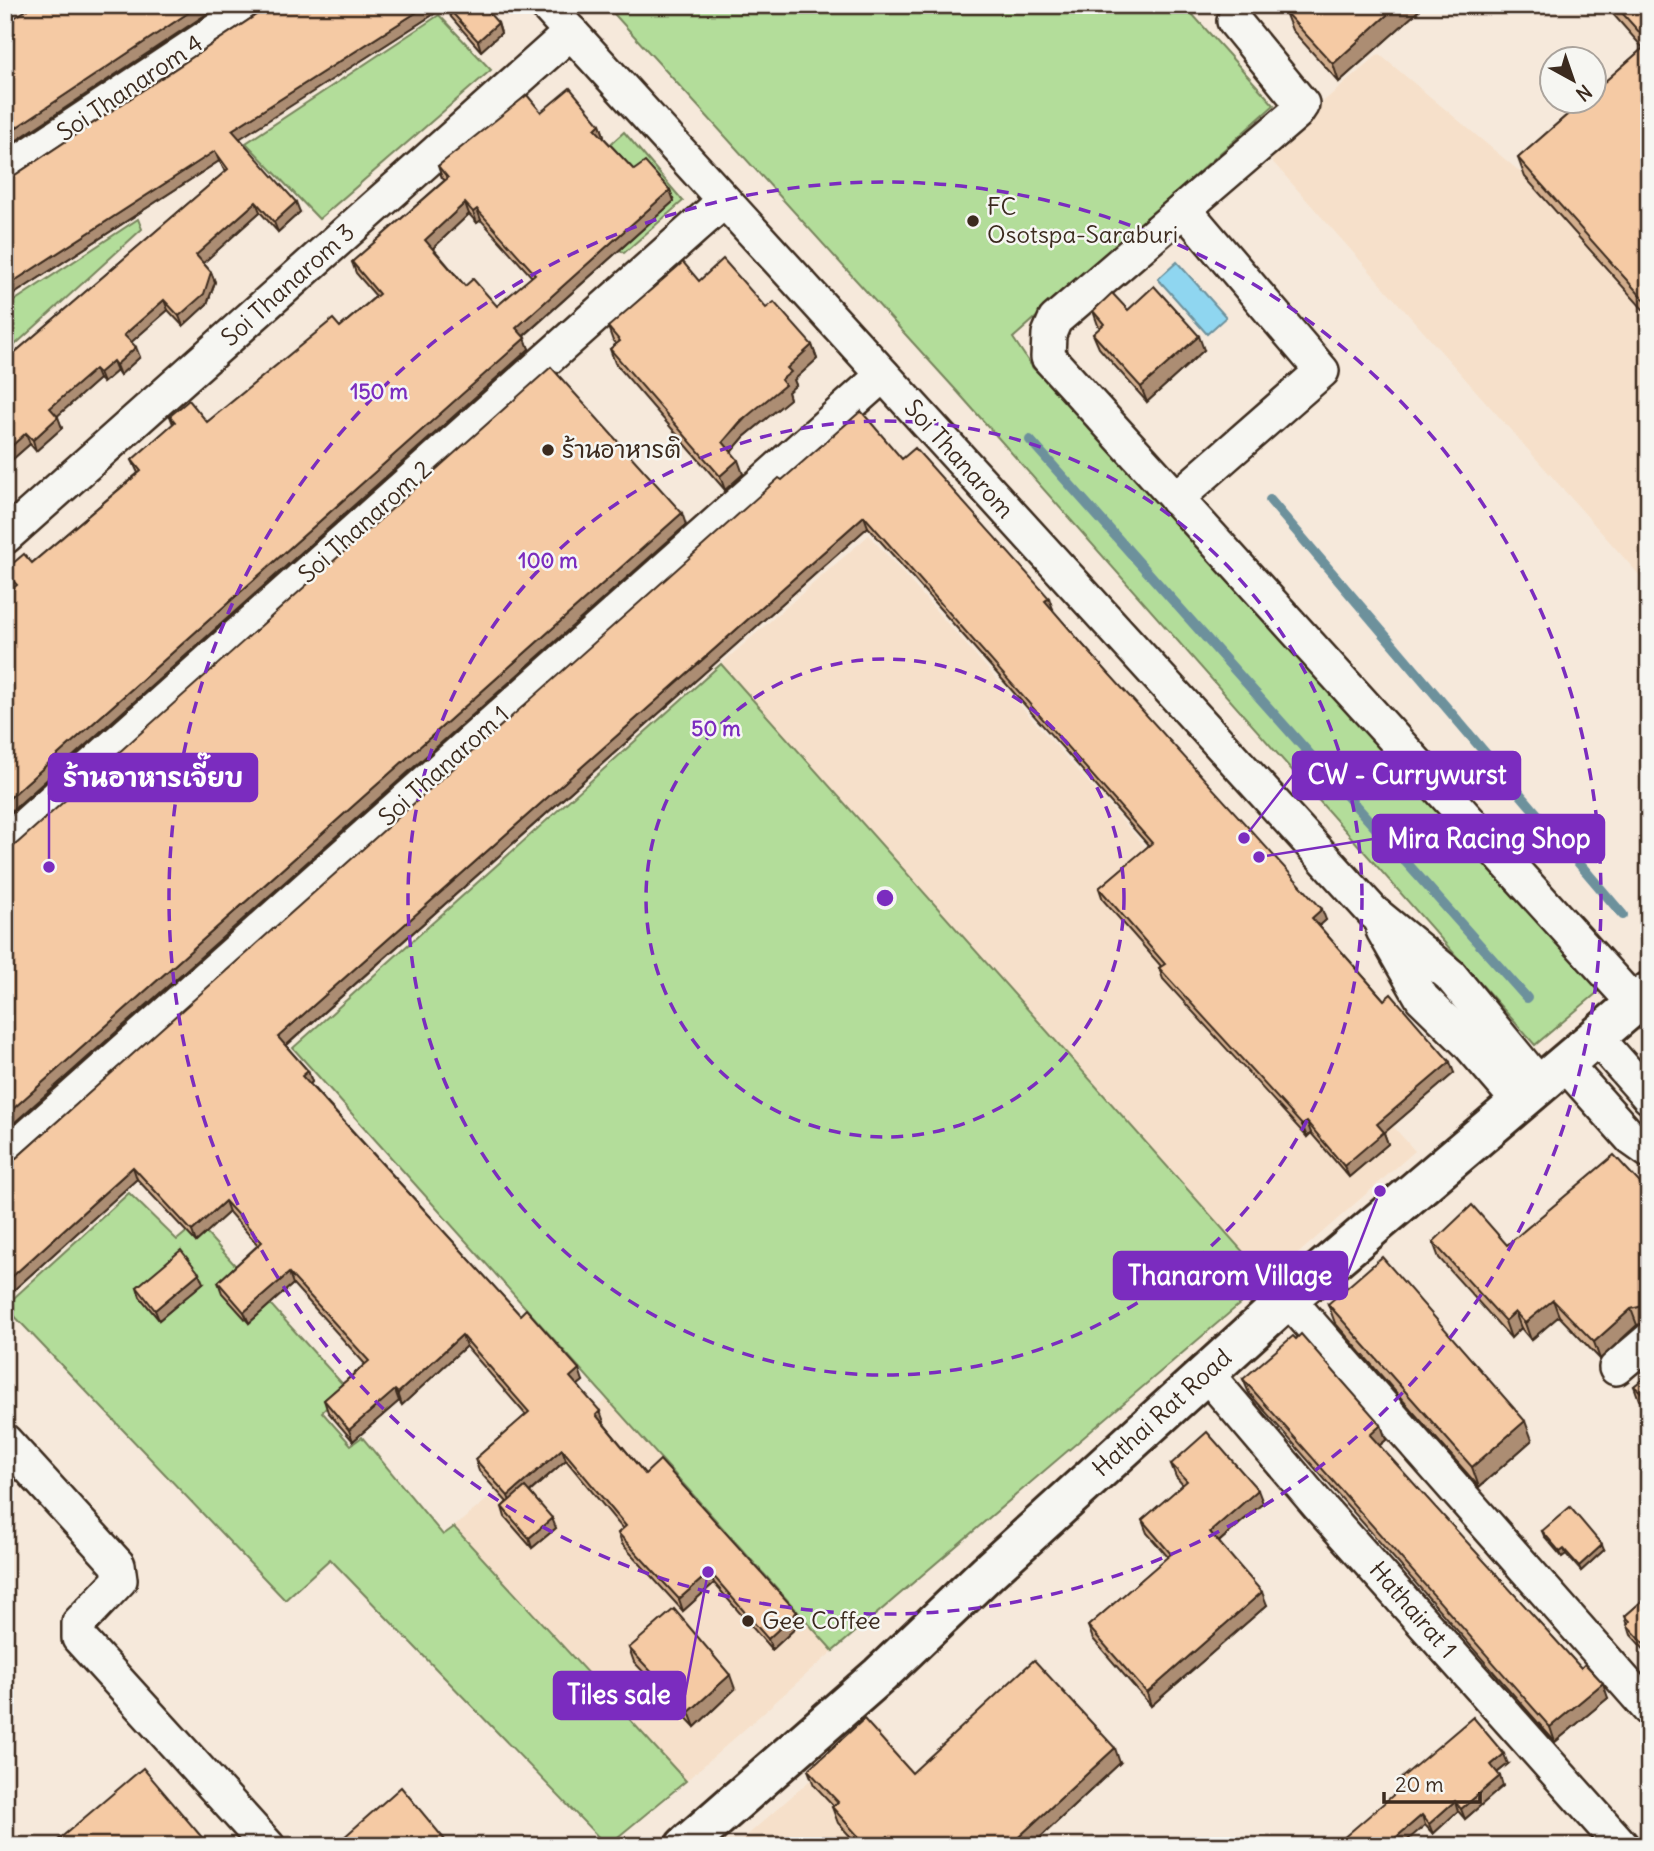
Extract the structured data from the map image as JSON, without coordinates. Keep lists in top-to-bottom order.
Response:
{
  "streets": {
    "main road": ["Hathai Rat Road"],
    "street": [
      "Soi Thanarom 4",
      "Soi Thanarom 3",
      "Soi Thanarom",
      "Soi Thanarom 2",
      "Soi Thanarom 1",
      "Hathairat 1"
    ]
  },
  "crossings": [
    ["Soi Thanarom 3", "Soi Thanarom"],
    ["Soi Thanarom", "Soi Thanarom 2"],
    ["Soi Thanarom", "Soi Thanarom 1"],
    ["Soi Thanarom", "Hathai Rat Road"],
    ["Hathai Rat Road", "Hathairat 1"]
  ],
  "places": [
    "FC Osotspa-Saraburi",
    "ร้านอาหารติ",
    "CW - Currywurst",
    "Mira Racing Shop",
    "ร้านอาหารเจี๊ยบ",
    "Thanarom Village",
    "Tiles sale",
    "Gee Coffee"
  ],
  "scale_bar": "20 m",
  "north": "bottom right",
  "rings": ["150 m", "100 m", "50 m"]
}
